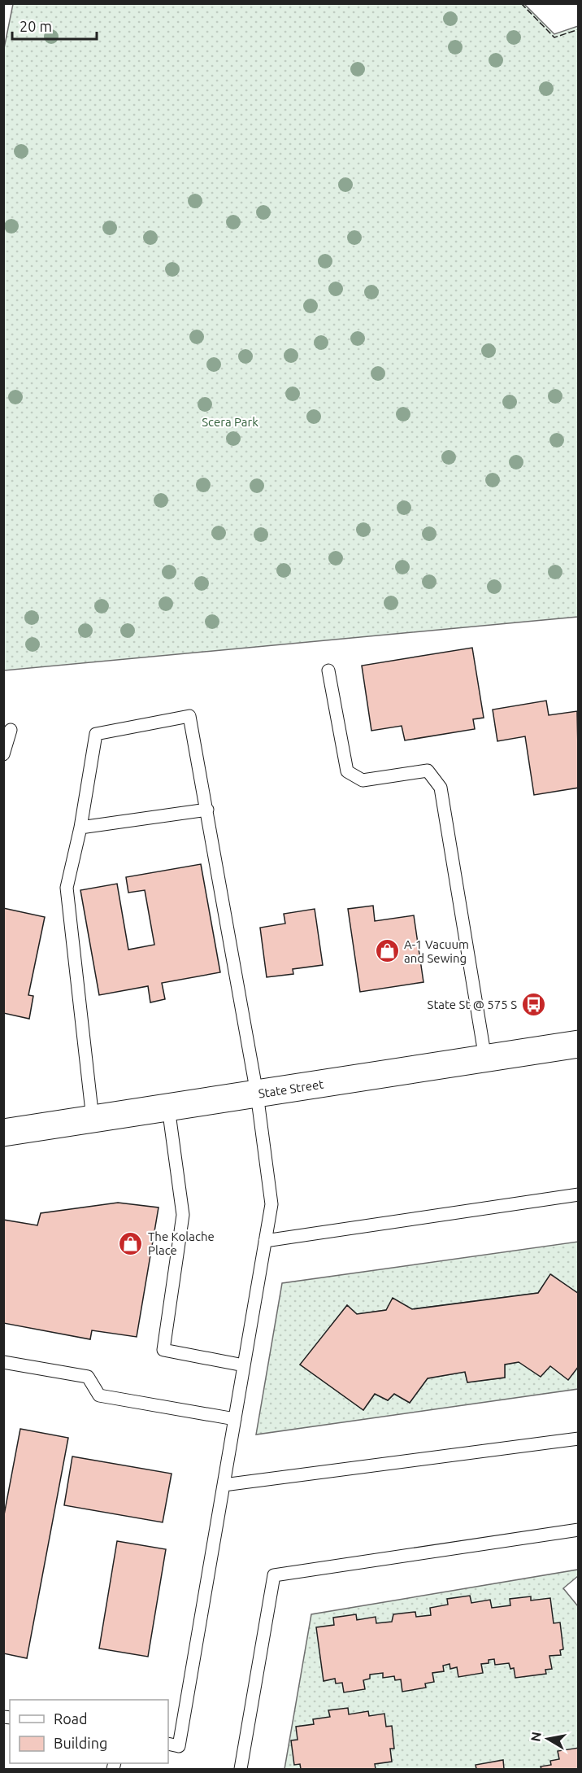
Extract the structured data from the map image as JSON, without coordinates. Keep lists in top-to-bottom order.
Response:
{
  "streets": {
    "main road": ["State Street"]
  },
  "parks": ["Scera Park"],
  "places": {
    "shop": ["A-1 Vacuum and Sewing", "The Kolache Place"],
    "bus stop": ["State St @ 575 S"]
  },
  "legend": ["Road", "Building"],
  "scale_bar": "20 m",
  "north": "left"
}
